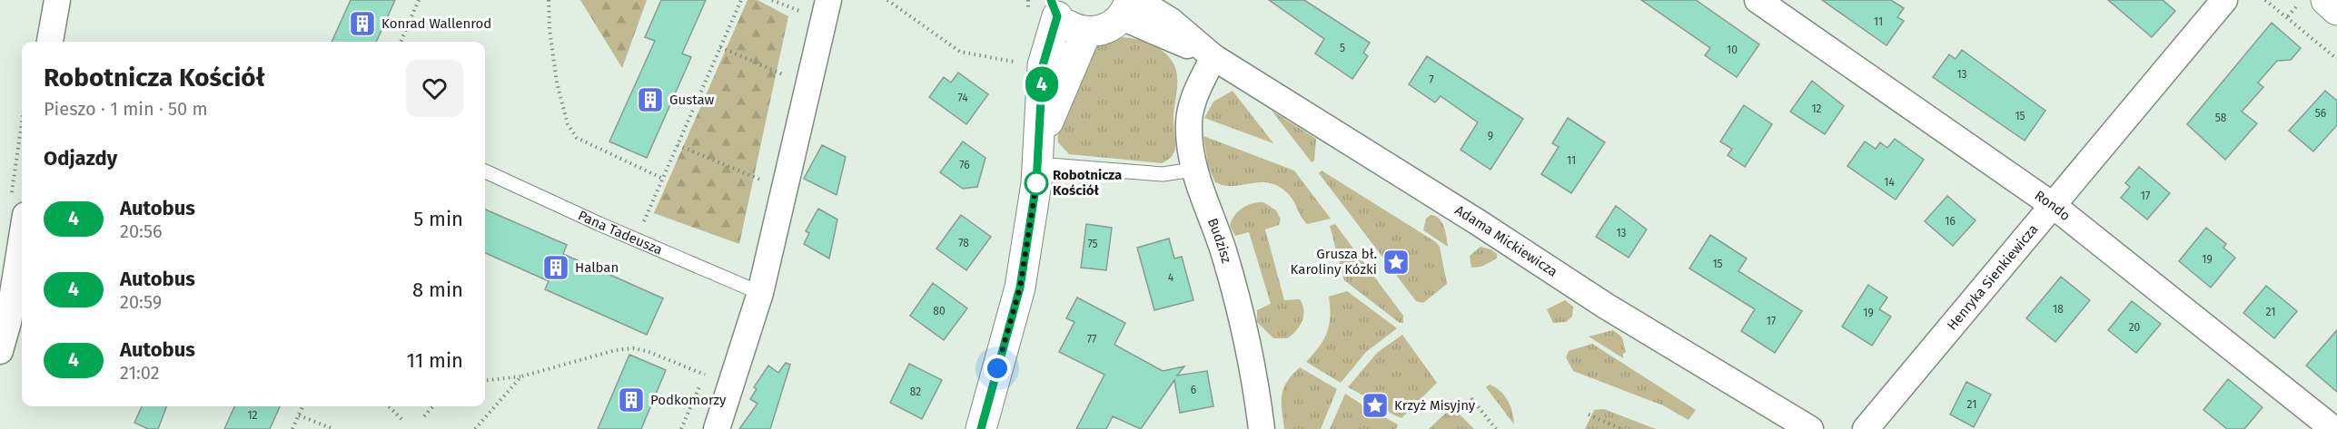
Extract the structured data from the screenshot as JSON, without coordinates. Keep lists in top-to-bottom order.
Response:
{
  "streets": {
    "street": [
      "Rondo",
      "Budzisz",
      "Adama Mickiewicza",
      "Henryka Sienkiewicza"
    ],
    "lane": ["Pana Tadeusza"]
  },
  "crossings": [
    ["Rondo", "Henryka Sienkiewicza"],
    ["Budzisz", "Adama Mickiewicza"]
  ],
  "places": {
    "building": [
      "Konrad Wallenrod",
      "Gustaw",
      "Halban",
      "Podkomorzy"
    ],
    "other": ["Robotnicza Kościół"],
    "place": ["Grusza bł. Karoliny Kózki", "Krzyż Misyjny"]
  },
  "lines": ["bus line 4"],
  "house_numbers": [
    "11",
    "5",
    "10",
    "13",
    "7",
    "74",
    "12",
    "56",
    "15",
    "58",
    "9",
    "11",
    "76",
    "14",
    "17",
    "16",
    "13",
    "78",
    "75",
    "19",
    "15",
    "4",
    "18",
    "80",
    "21",
    "19",
    "17",
    "20",
    "77",
    "6",
    "82",
    "21",
    "12"
  ],
  "page": {
    "on_map": "4",
    "heading": [
      ["Robotnicza Kościół", "Pieszo · 1 min · 50 m"],
      "Odjazdy"
    ],
    "list": [
      {
        "mark": "4",
        "name": "Autobus",
        "note": "20:56",
        "value": "5 min"
      },
      {
        "mark": "4",
        "name": "Autobus",
        "note": "20:59",
        "value": "8 min"
      },
      {
        "mark": "4",
        "name": "Autobus",
        "note": "21:02",
        "value": "11 min"
      }
    ]
  }
}
